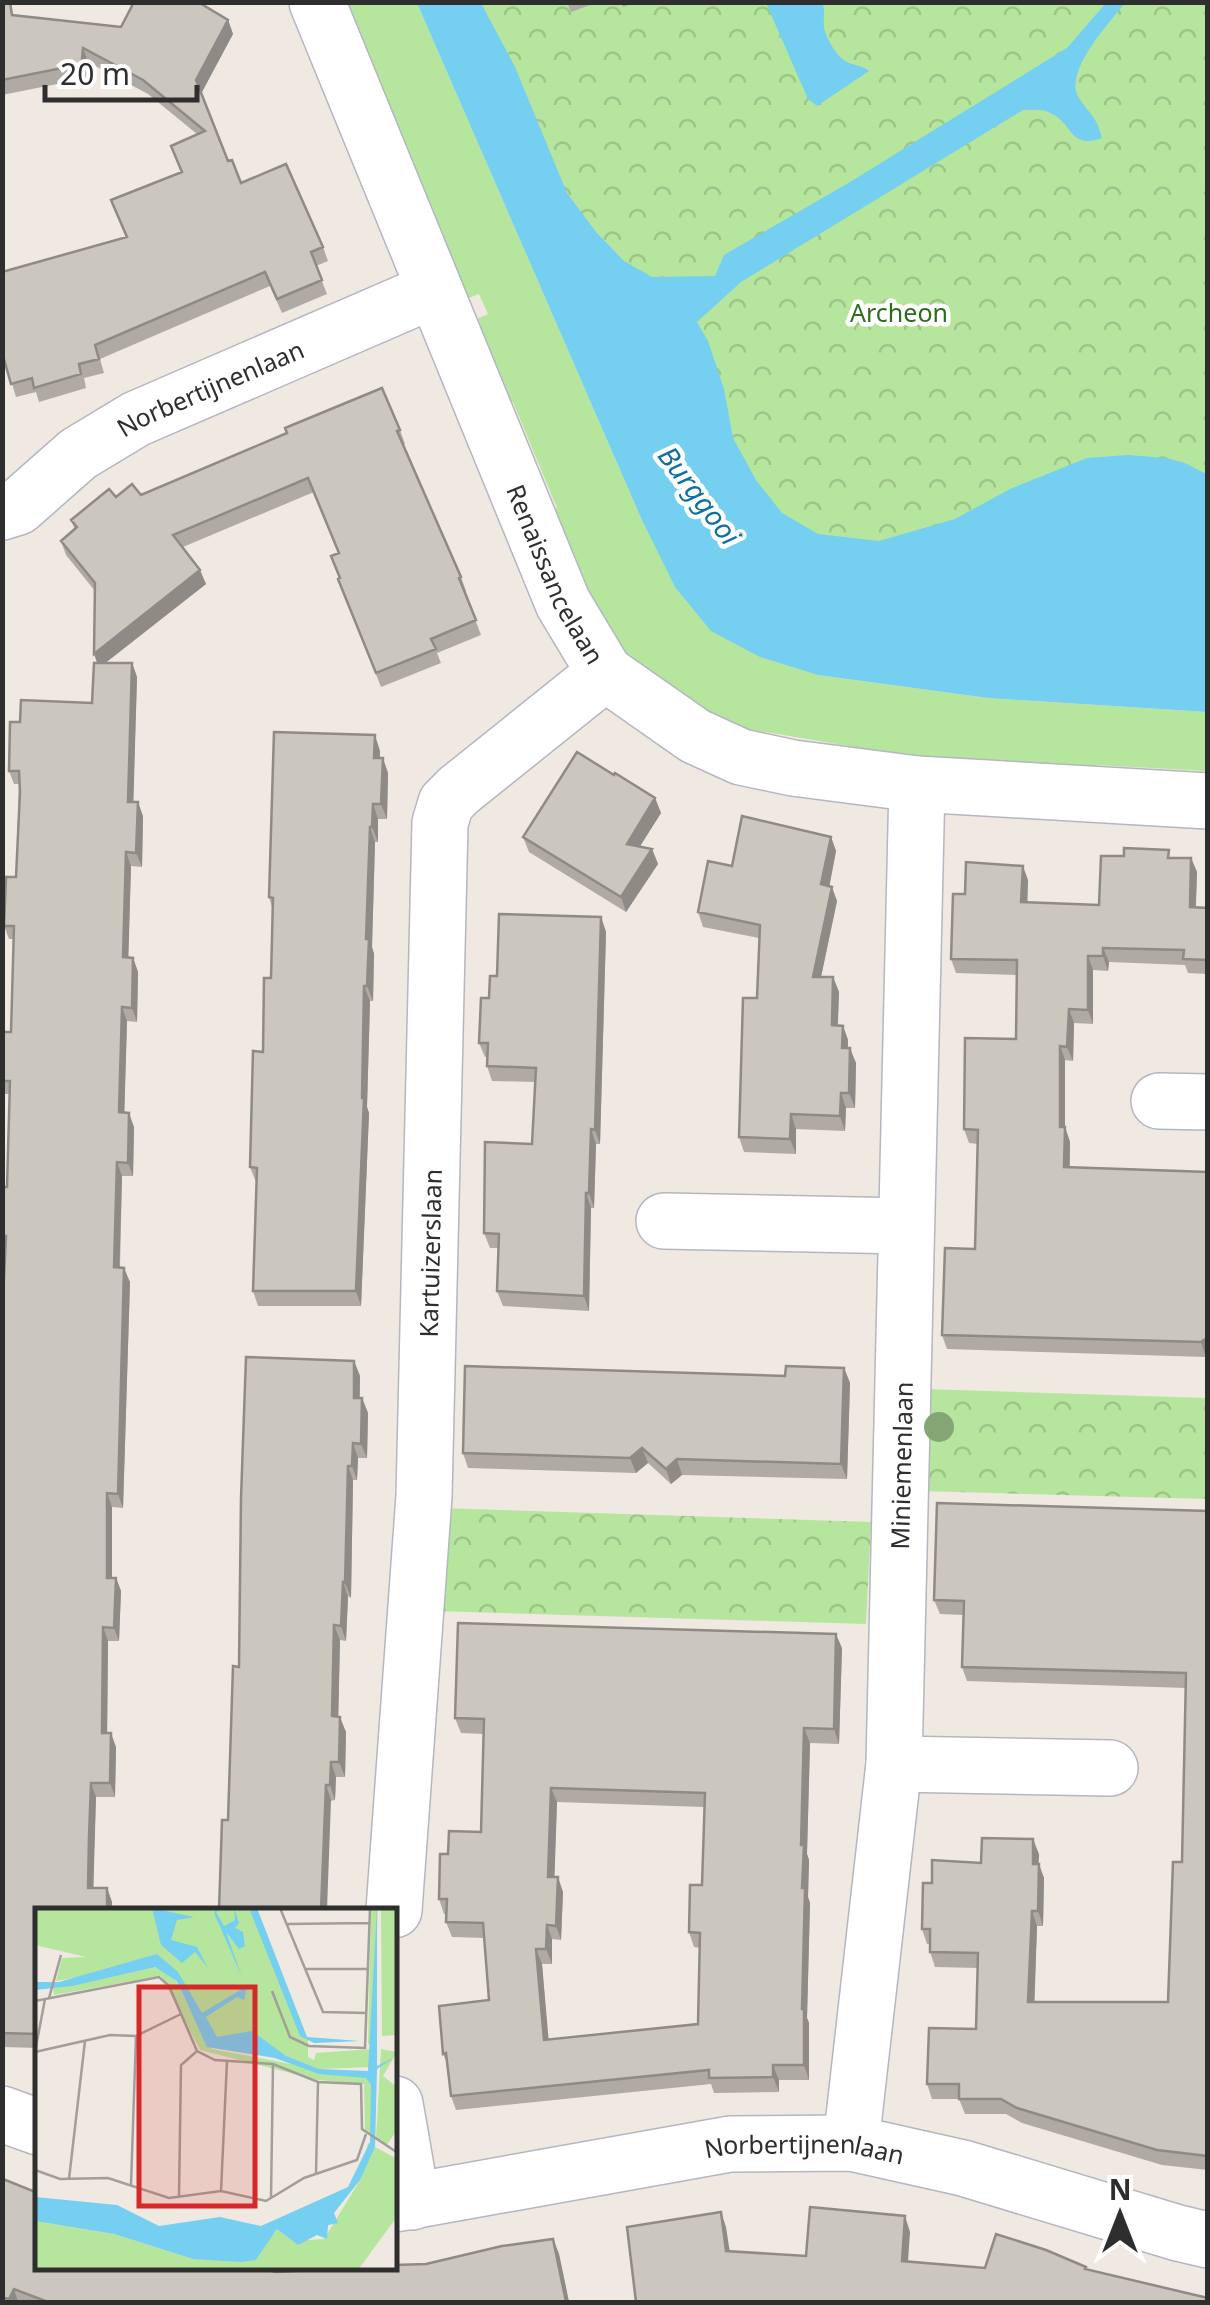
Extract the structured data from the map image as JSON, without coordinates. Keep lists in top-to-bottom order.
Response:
{
  "streets": {
    "street": [
      "Norbertijnenlaan",
      "Renaissancelaan",
      "Kartuizerslaan",
      "Miniemenlaan"
    ]
  },
  "crossings": [
    ["Norbertijnenlaan", "Renaissancelaan"],
    ["Norbertijnenlaan", "Miniemenlaan"],
    ["Renaissancelaan", "Kartuizerslaan"],
    ["Renaissancelaan", "Miniemenlaan"]
  ],
  "water": ["Burggooi"],
  "parks": ["Archeon"],
  "scale_bar": "20 m",
  "north": "top"
}
